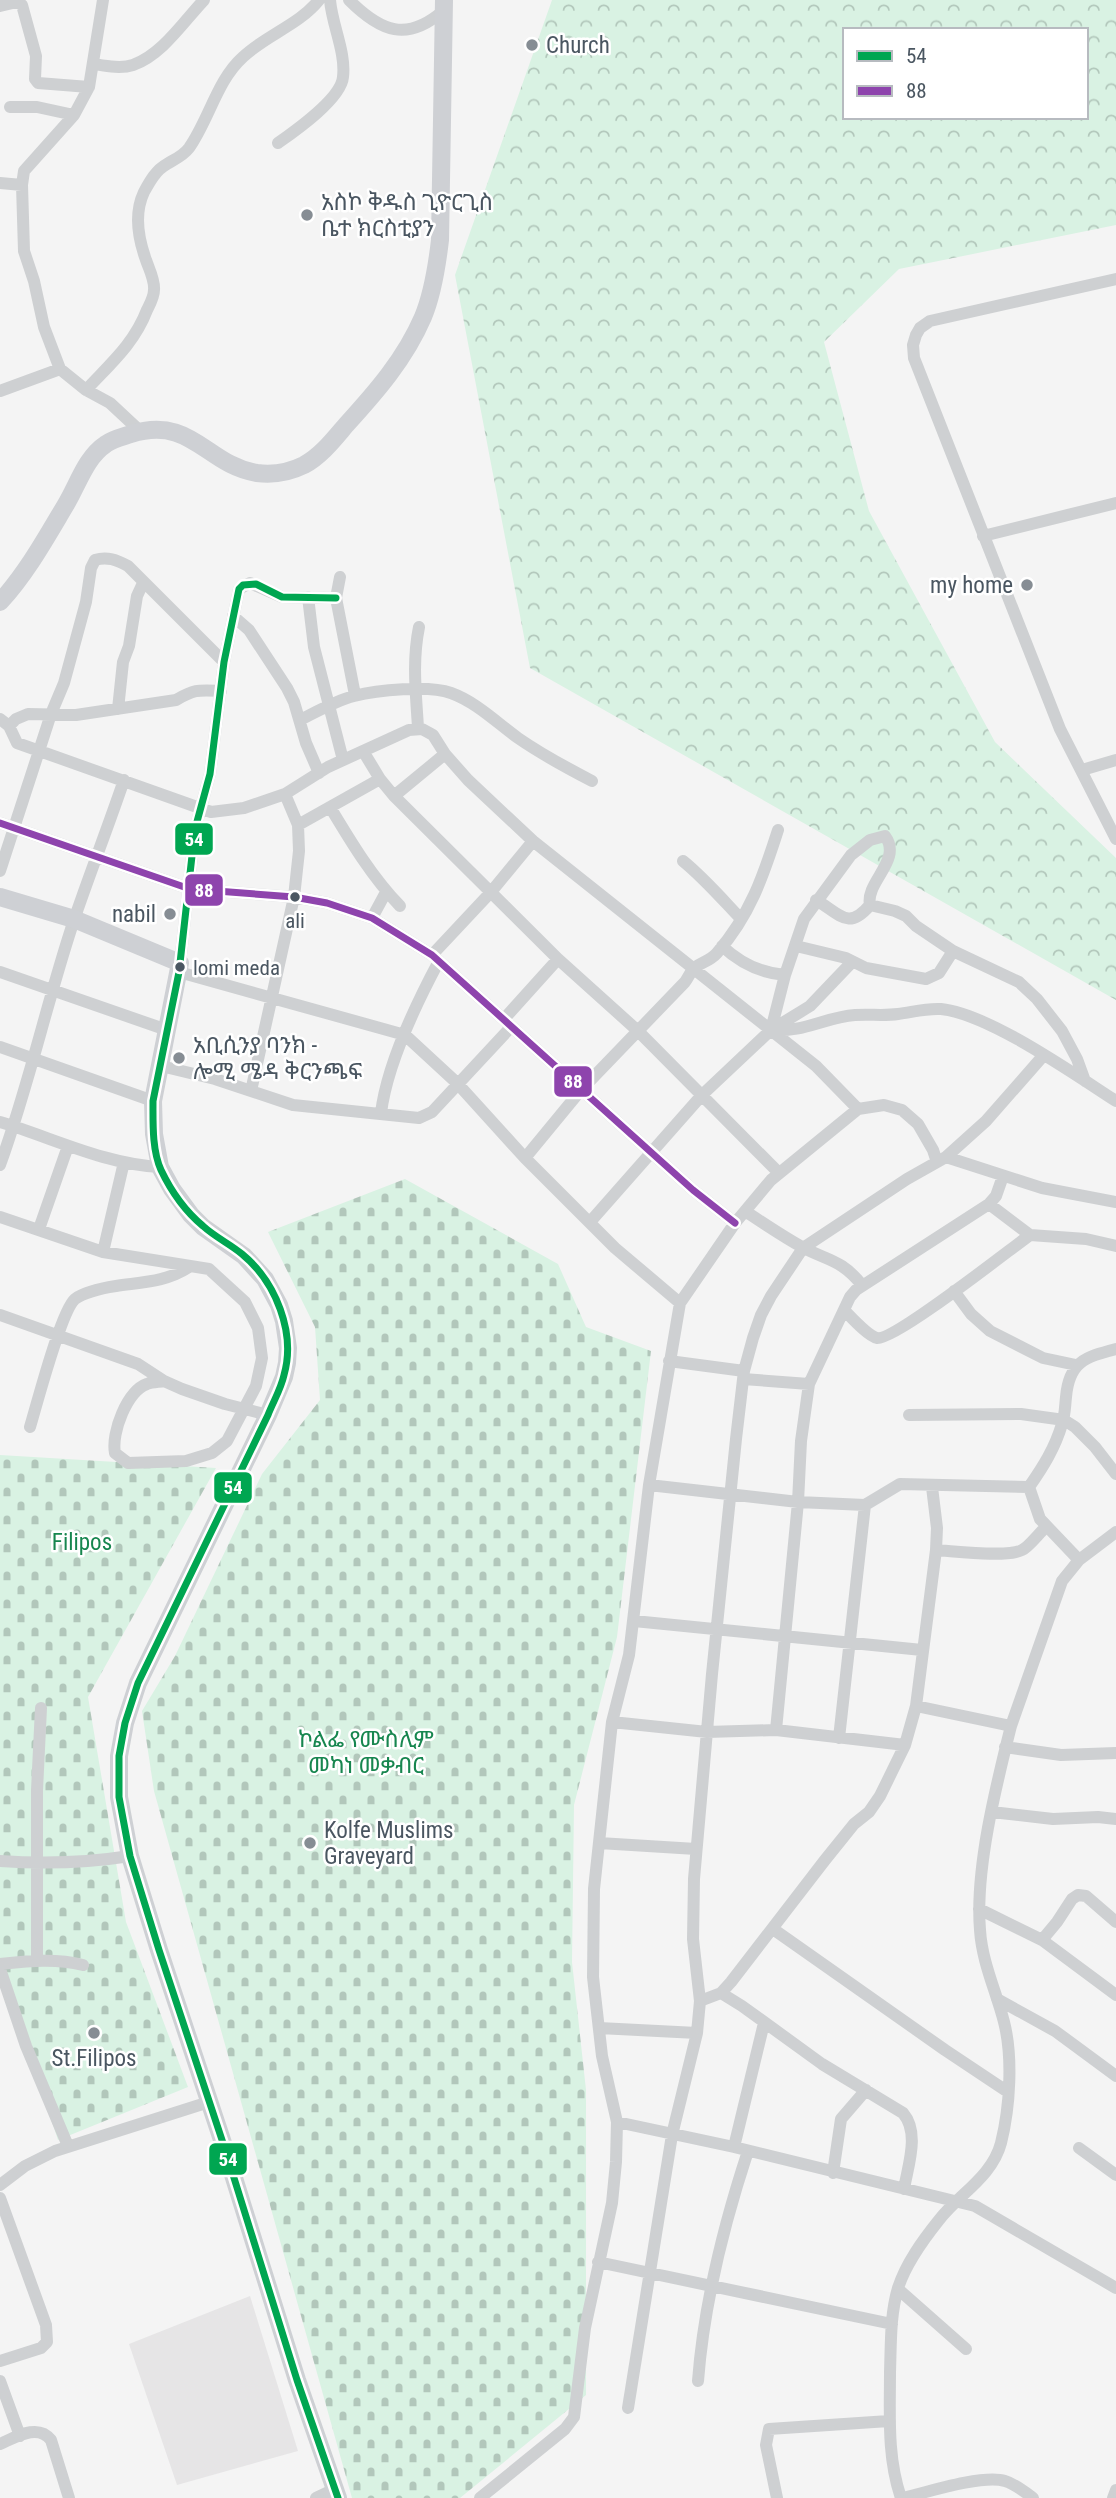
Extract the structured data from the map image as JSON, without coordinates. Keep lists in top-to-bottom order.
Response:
{
  "parks": ["Filipos", "ኮልፌ የሙስሊም መካነ መቃብር"],
  "places": [
    "Church",
    "አስኮ ቅዱስ ጊዮርጊስ ቤተ ክርስቲያን",
    "my home",
    "ali",
    "nabil",
    "lomi meda",
    "አቢሲንያ ባንክ - ሎሚ ሜዳ ቅርንጫፍ",
    "Kolfe Muslims Graveyard",
    "St.Filipos"
  ],
  "lines": ["transit line 54", "transit line 88"],
  "legend": ["54", "88"]
}
